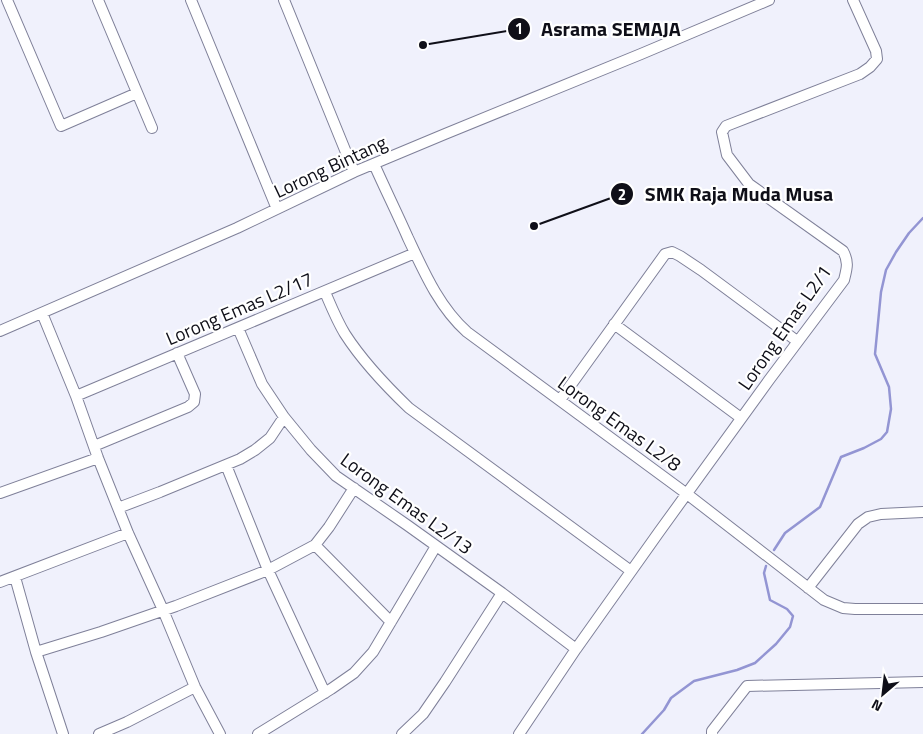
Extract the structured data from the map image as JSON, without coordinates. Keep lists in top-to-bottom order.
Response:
{
  "streets": {
    "street": [
      "Lorong Bintang",
      "Lorong Emas L2/17",
      "Lorong Emas L2/1",
      "Lorong Emas L2/8",
      "Lorong Emas L2/13"
    ]
  },
  "crossings": [
    ["Lorong Bintang", "Lorong Emas L2/8"],
    ["Lorong Emas L2/17", "Lorong Emas L2/8"],
    ["Lorong Emas L2/17", "Lorong Emas L2/13"],
    ["Lorong Emas L2/1", "Lorong Emas L2/8"],
    ["Lorong Emas L2/1", "Lorong Emas L2/13"]
  ],
  "places": ["Asrama SEMAJA", "SMK Raja Muda Musa"],
  "north": "bottom left"
}
